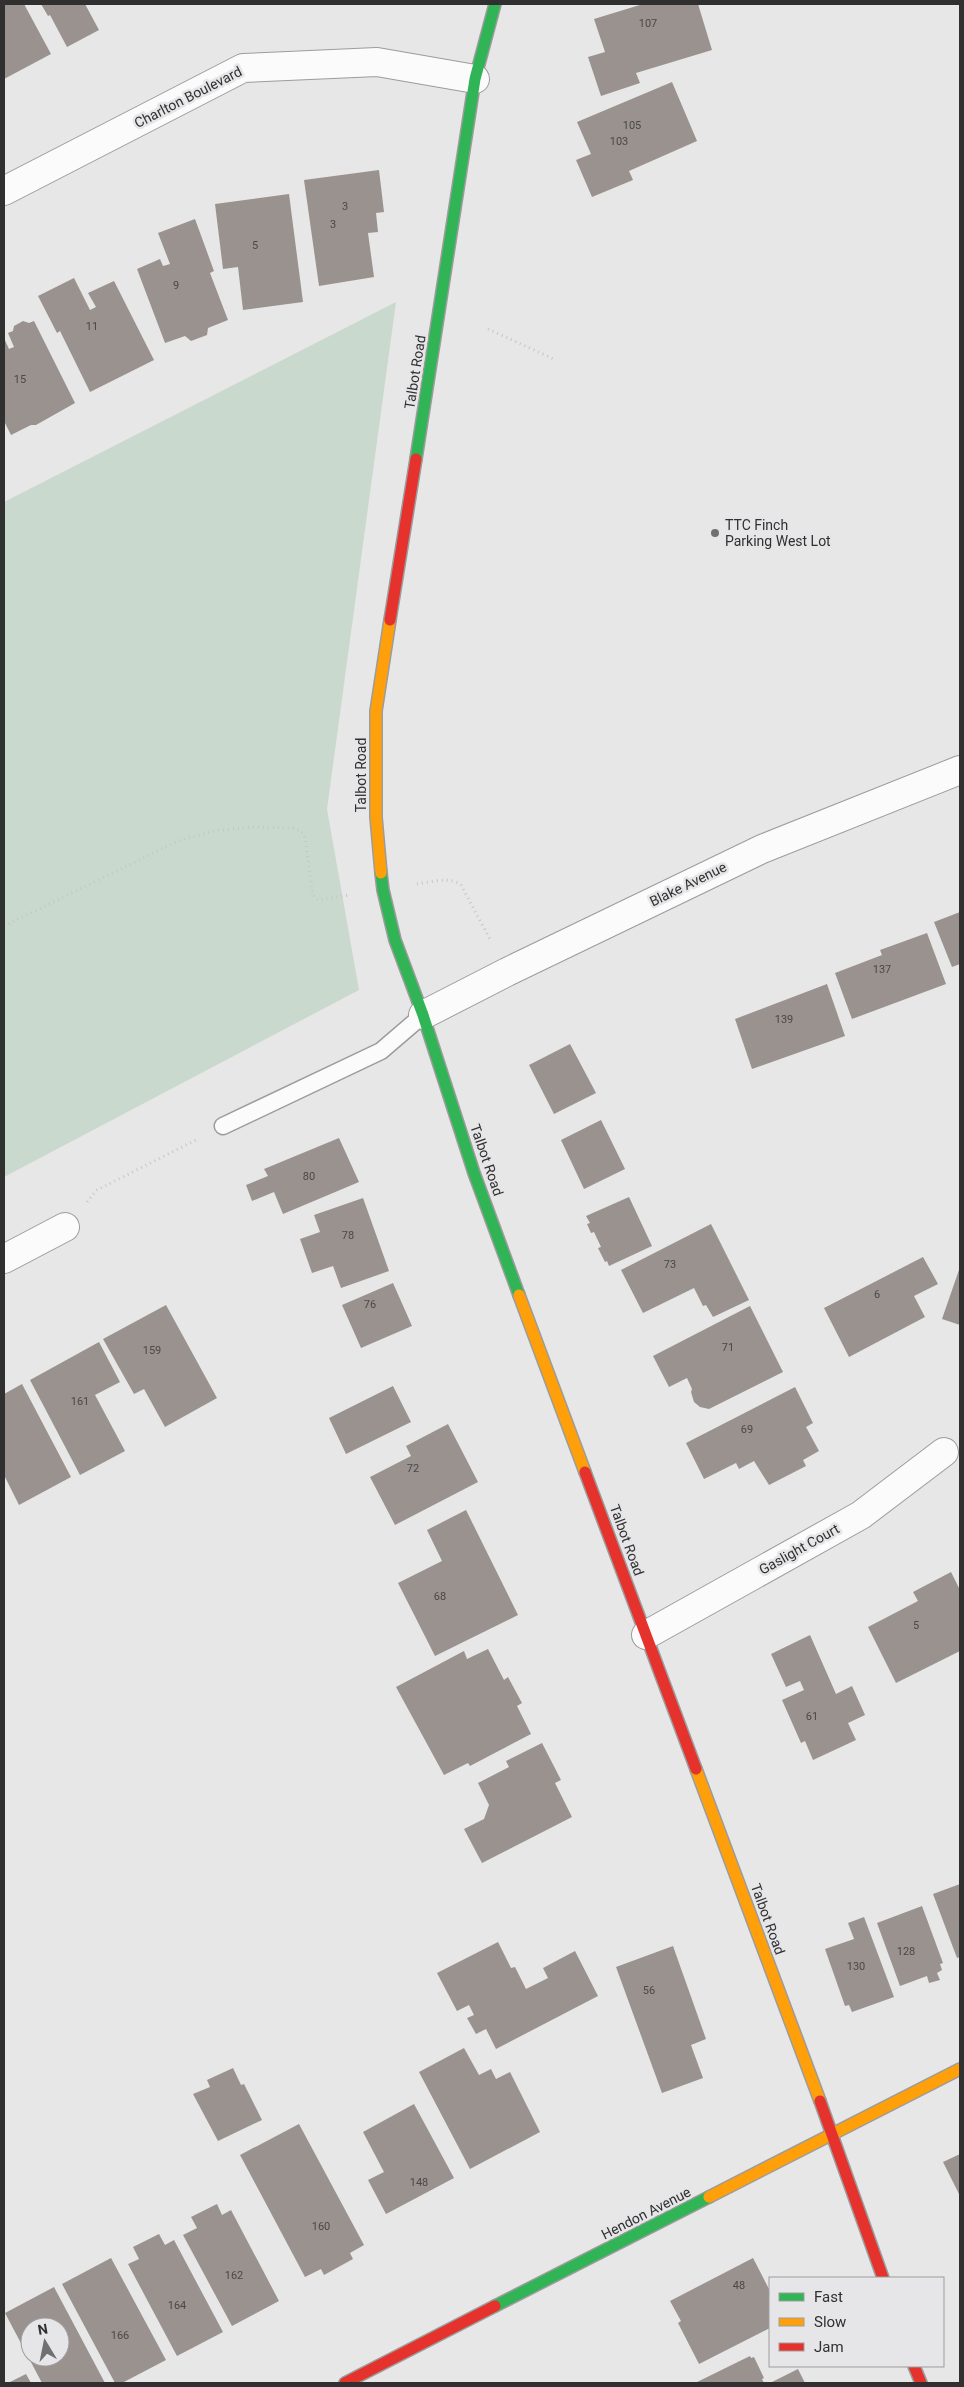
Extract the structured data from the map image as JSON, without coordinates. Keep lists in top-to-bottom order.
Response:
{
  "streets": {
    "street": [
      "Charlton Boulevard",
      "Talbot Road",
      "Blake Avenue",
      "Gaslight Court",
      "Hendon Avenue"
    ]
  },
  "crossings": [
    ["Charlton Boulevard", "Talbot Road"],
    ["Talbot Road", "Blake Avenue"],
    ["Talbot Road", "Gaslight Court"],
    ["Talbot Road", "Hendon Avenue"]
  ],
  "places": ["TTC Finch Parking West Lot"],
  "house_numbers": [
    "107",
    "105",
    "103",
    "3",
    "3",
    "5",
    "9",
    "11",
    "15",
    "137",
    "139",
    "80",
    "78",
    "73",
    "6",
    "76",
    "71",
    "159",
    "161",
    "69",
    "72",
    "68",
    "5",
    "61",
    "128",
    "130",
    "56",
    "148",
    "160",
    "162",
    "48",
    "164",
    "166"
  ],
  "legend": ["Fast", "Slow", "Jam"],
  "north": "top"
}
